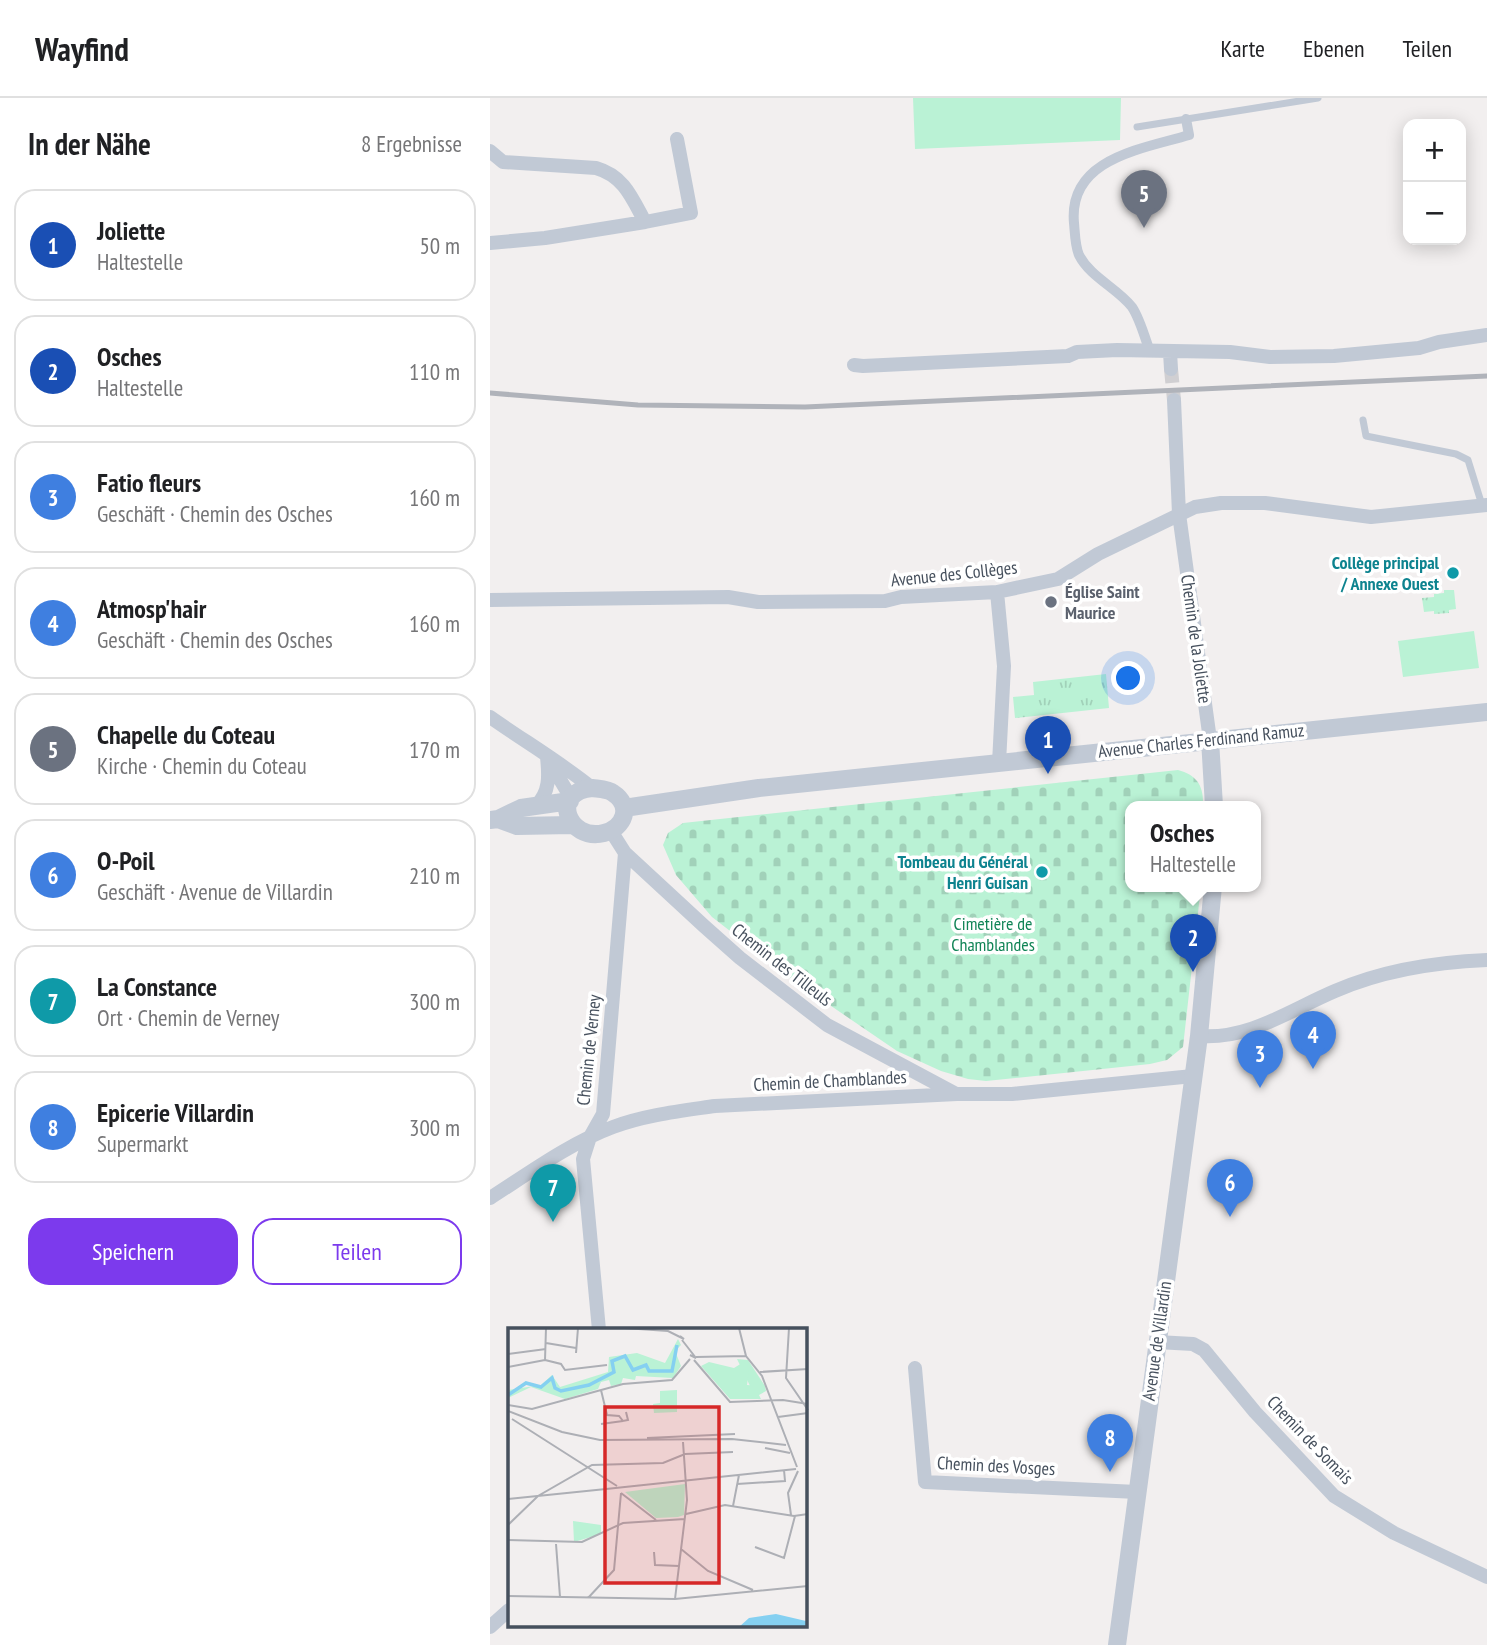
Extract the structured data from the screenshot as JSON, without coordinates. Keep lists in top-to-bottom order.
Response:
{
  "streets": {
    "street": [
      "Avenue des Collèges",
      "Chemin de la Joliette",
      "Avenue Charles Ferdinand Ramuz",
      "Chemin des Tilleuls",
      "Chemin de Verney",
      "Chemin de Chamblandes",
      "Avenue de Villardin",
      "Chemin de Somais",
      "Chemin des Vosges"
    ]
  },
  "crossings": [
    ["Avenue des Collèges", "Chemin de la Joliette"],
    ["Chemin de la Joliette", "Avenue Charles Ferdinand Ramuz"],
    ["Avenue Charles Ferdinand Ramuz", "Chemin des Tilleuls"],
    ["Chemin des Tilleuls", "Chemin de Verney"],
    ["Chemin des Tilleuls", "Chemin de Chamblandes"],
    ["Chemin de Verney", "Chemin de Chamblandes"],
    ["Chemin de Chamblandes", "Avenue de Villardin"],
    ["Avenue de Villardin", "Chemin de Somais"],
    ["Avenue de Villardin", "Chemin des Vosges"]
  ],
  "parks": ["Cimetière de Chamblandes"],
  "places": ["Collège principal / Annexe Ouest", "Église Saint Maurice", "Tombeau du Général Henri Guisan"],
  "page": {
    "header": "Wayfind",
    "nav": ["Karte", "Ebenen", "Teilen"],
    "heading": ["In der Nähe", "8 Ergebnisse"],
    "map_buttons": ["+", "−"],
    "pins": [
      "5",
      "1",
      "2",
      "4",
      "3",
      "6",
      "7",
      "8"
    ],
    "list": [
      {
        "mark": "1",
        "name": "Joliette",
        "note": "Haltestelle",
        "value": "50 m"
      },
      {
        "mark": "2",
        "name": "Osches",
        "note": "Haltestelle",
        "value": "110 m"
      },
      {
        "mark": "3",
        "name": "Fatio fleurs",
        "note": "Geschäft · Chemin des Osches",
        "value": "160 m"
      },
      {
        "mark": "4",
        "name": "Atmosp'hair",
        "note": "Geschäft · Chemin des Osches",
        "value": "160 m"
      },
      {
        "mark": "5",
        "name": "Chapelle du Coteau",
        "note": "Kirche · Chemin du Coteau",
        "value": "170 m"
      },
      {
        "mark": "6",
        "name": "O-Poil",
        "note": "Geschäft · Avenue de Villardin",
        "value": "210 m"
      },
      {
        "mark": "7",
        "name": "La Constance",
        "note": "Ort · Chemin de Verney",
        "value": "300 m"
      },
      {
        "mark": "8",
        "name": "Epicerie Villardin",
        "note": "Supermarkt",
        "value": "300 m"
      }
    ],
    "popup": ["Osches", "Haltestelle"],
    "buttons": ["Speichern", "Teilen"]
  }
}
